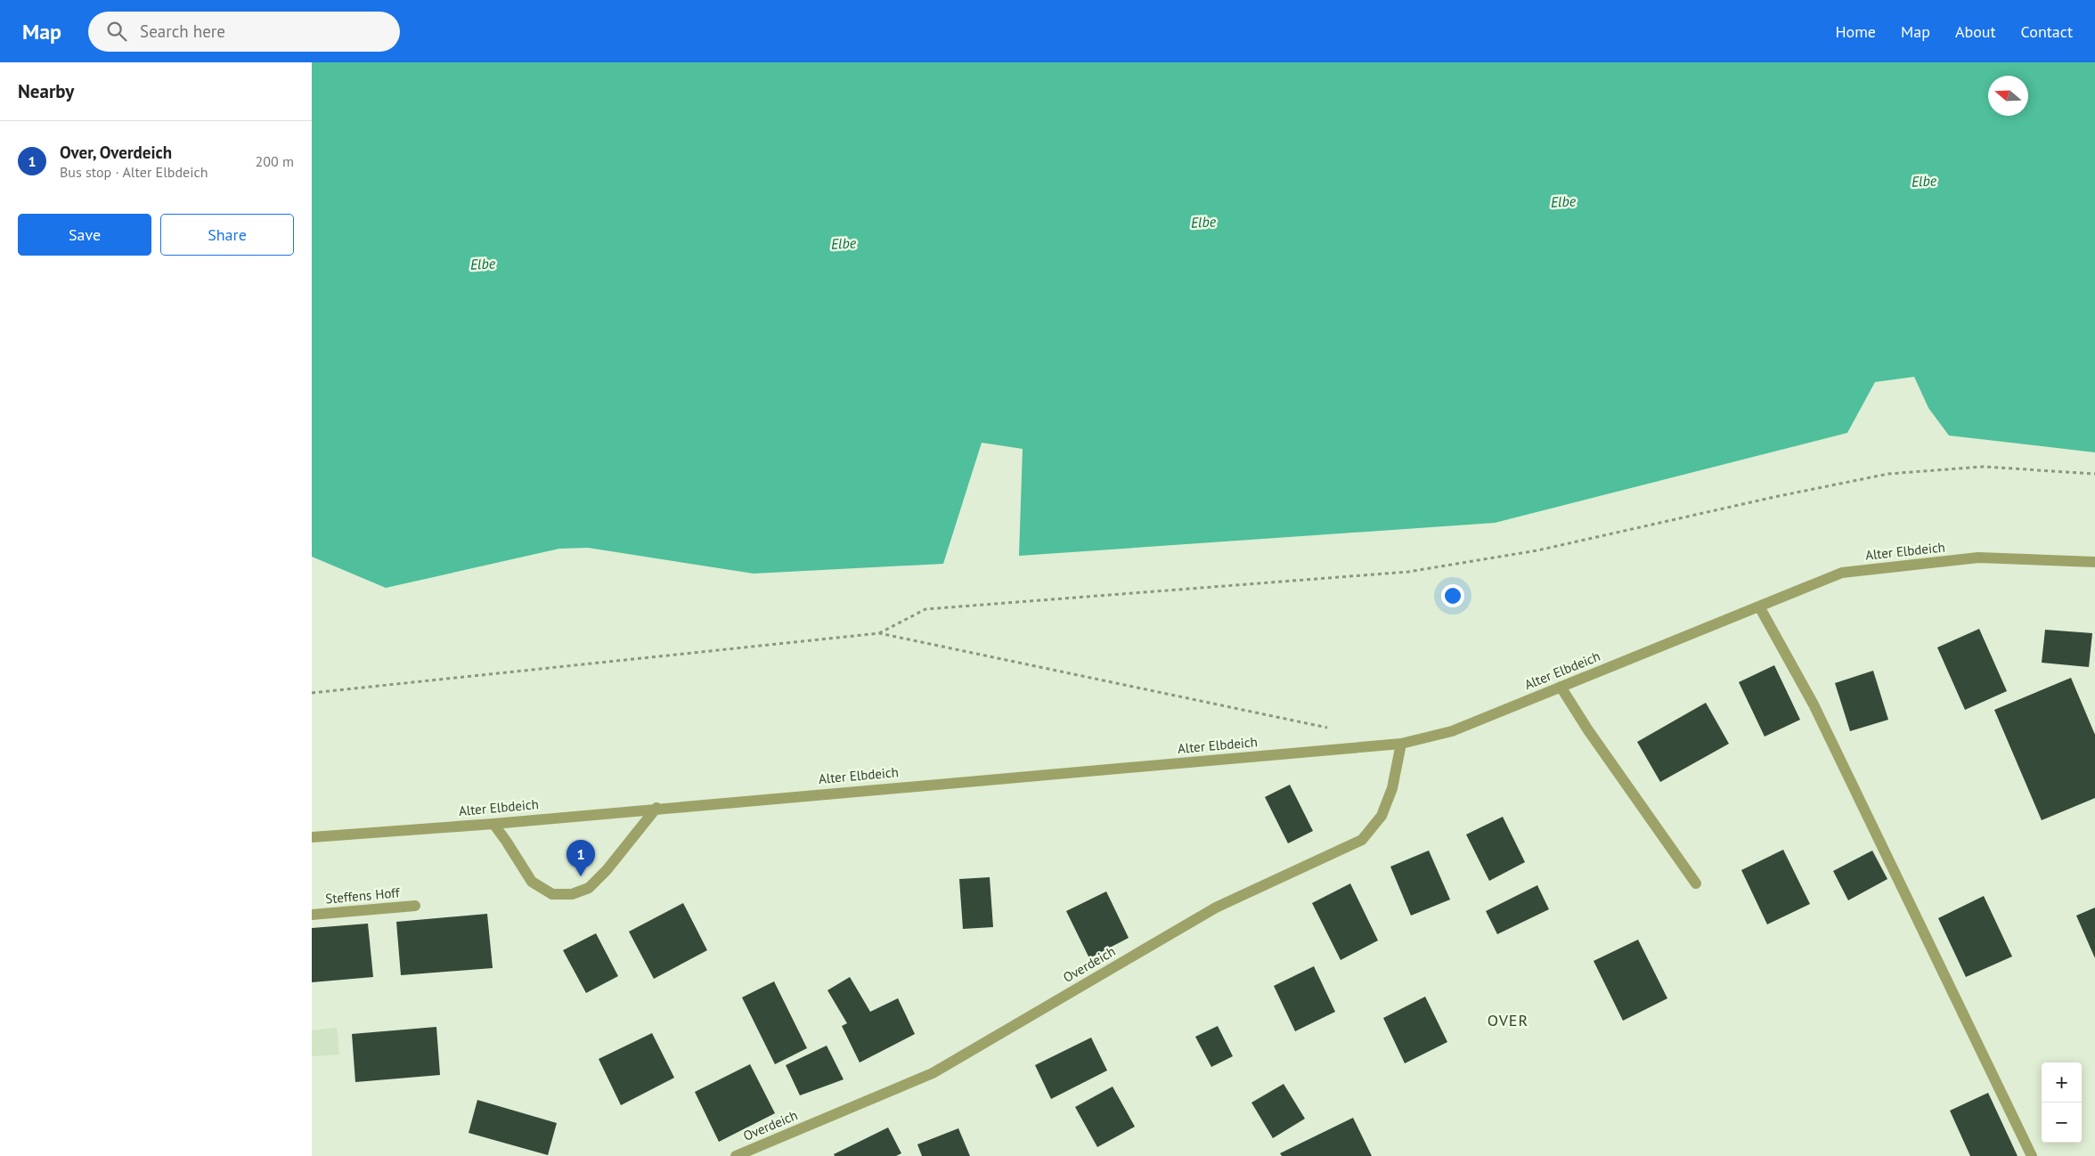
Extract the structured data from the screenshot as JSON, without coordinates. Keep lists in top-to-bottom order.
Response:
{
  "streets": {
    "street": ["Alter Elbdeich", "Steffens Hoff", "Overdeich"]
  },
  "crossings": [
    ["Alter Elbdeich", "Overdeich"]
  ],
  "districts": ["OVER"],
  "water": ["Elbe"],
  "north": "left",
  "page": {
    "header": "Map",
    "search": "Search here",
    "nav": [
      "Home",
      "Map",
      "About",
      "Contact"
    ],
    "heading": "Nearby",
    "list": [
      {
        "mark": "1",
        "name": "Over, Overdeich",
        "note": "Bus stop · Alter Elbdeich",
        "value": "200 m"
      }
    ],
    "buttons": ["Save", "Share"],
    "pins": "1",
    "map_buttons": ["+", "−"]
  }
}
